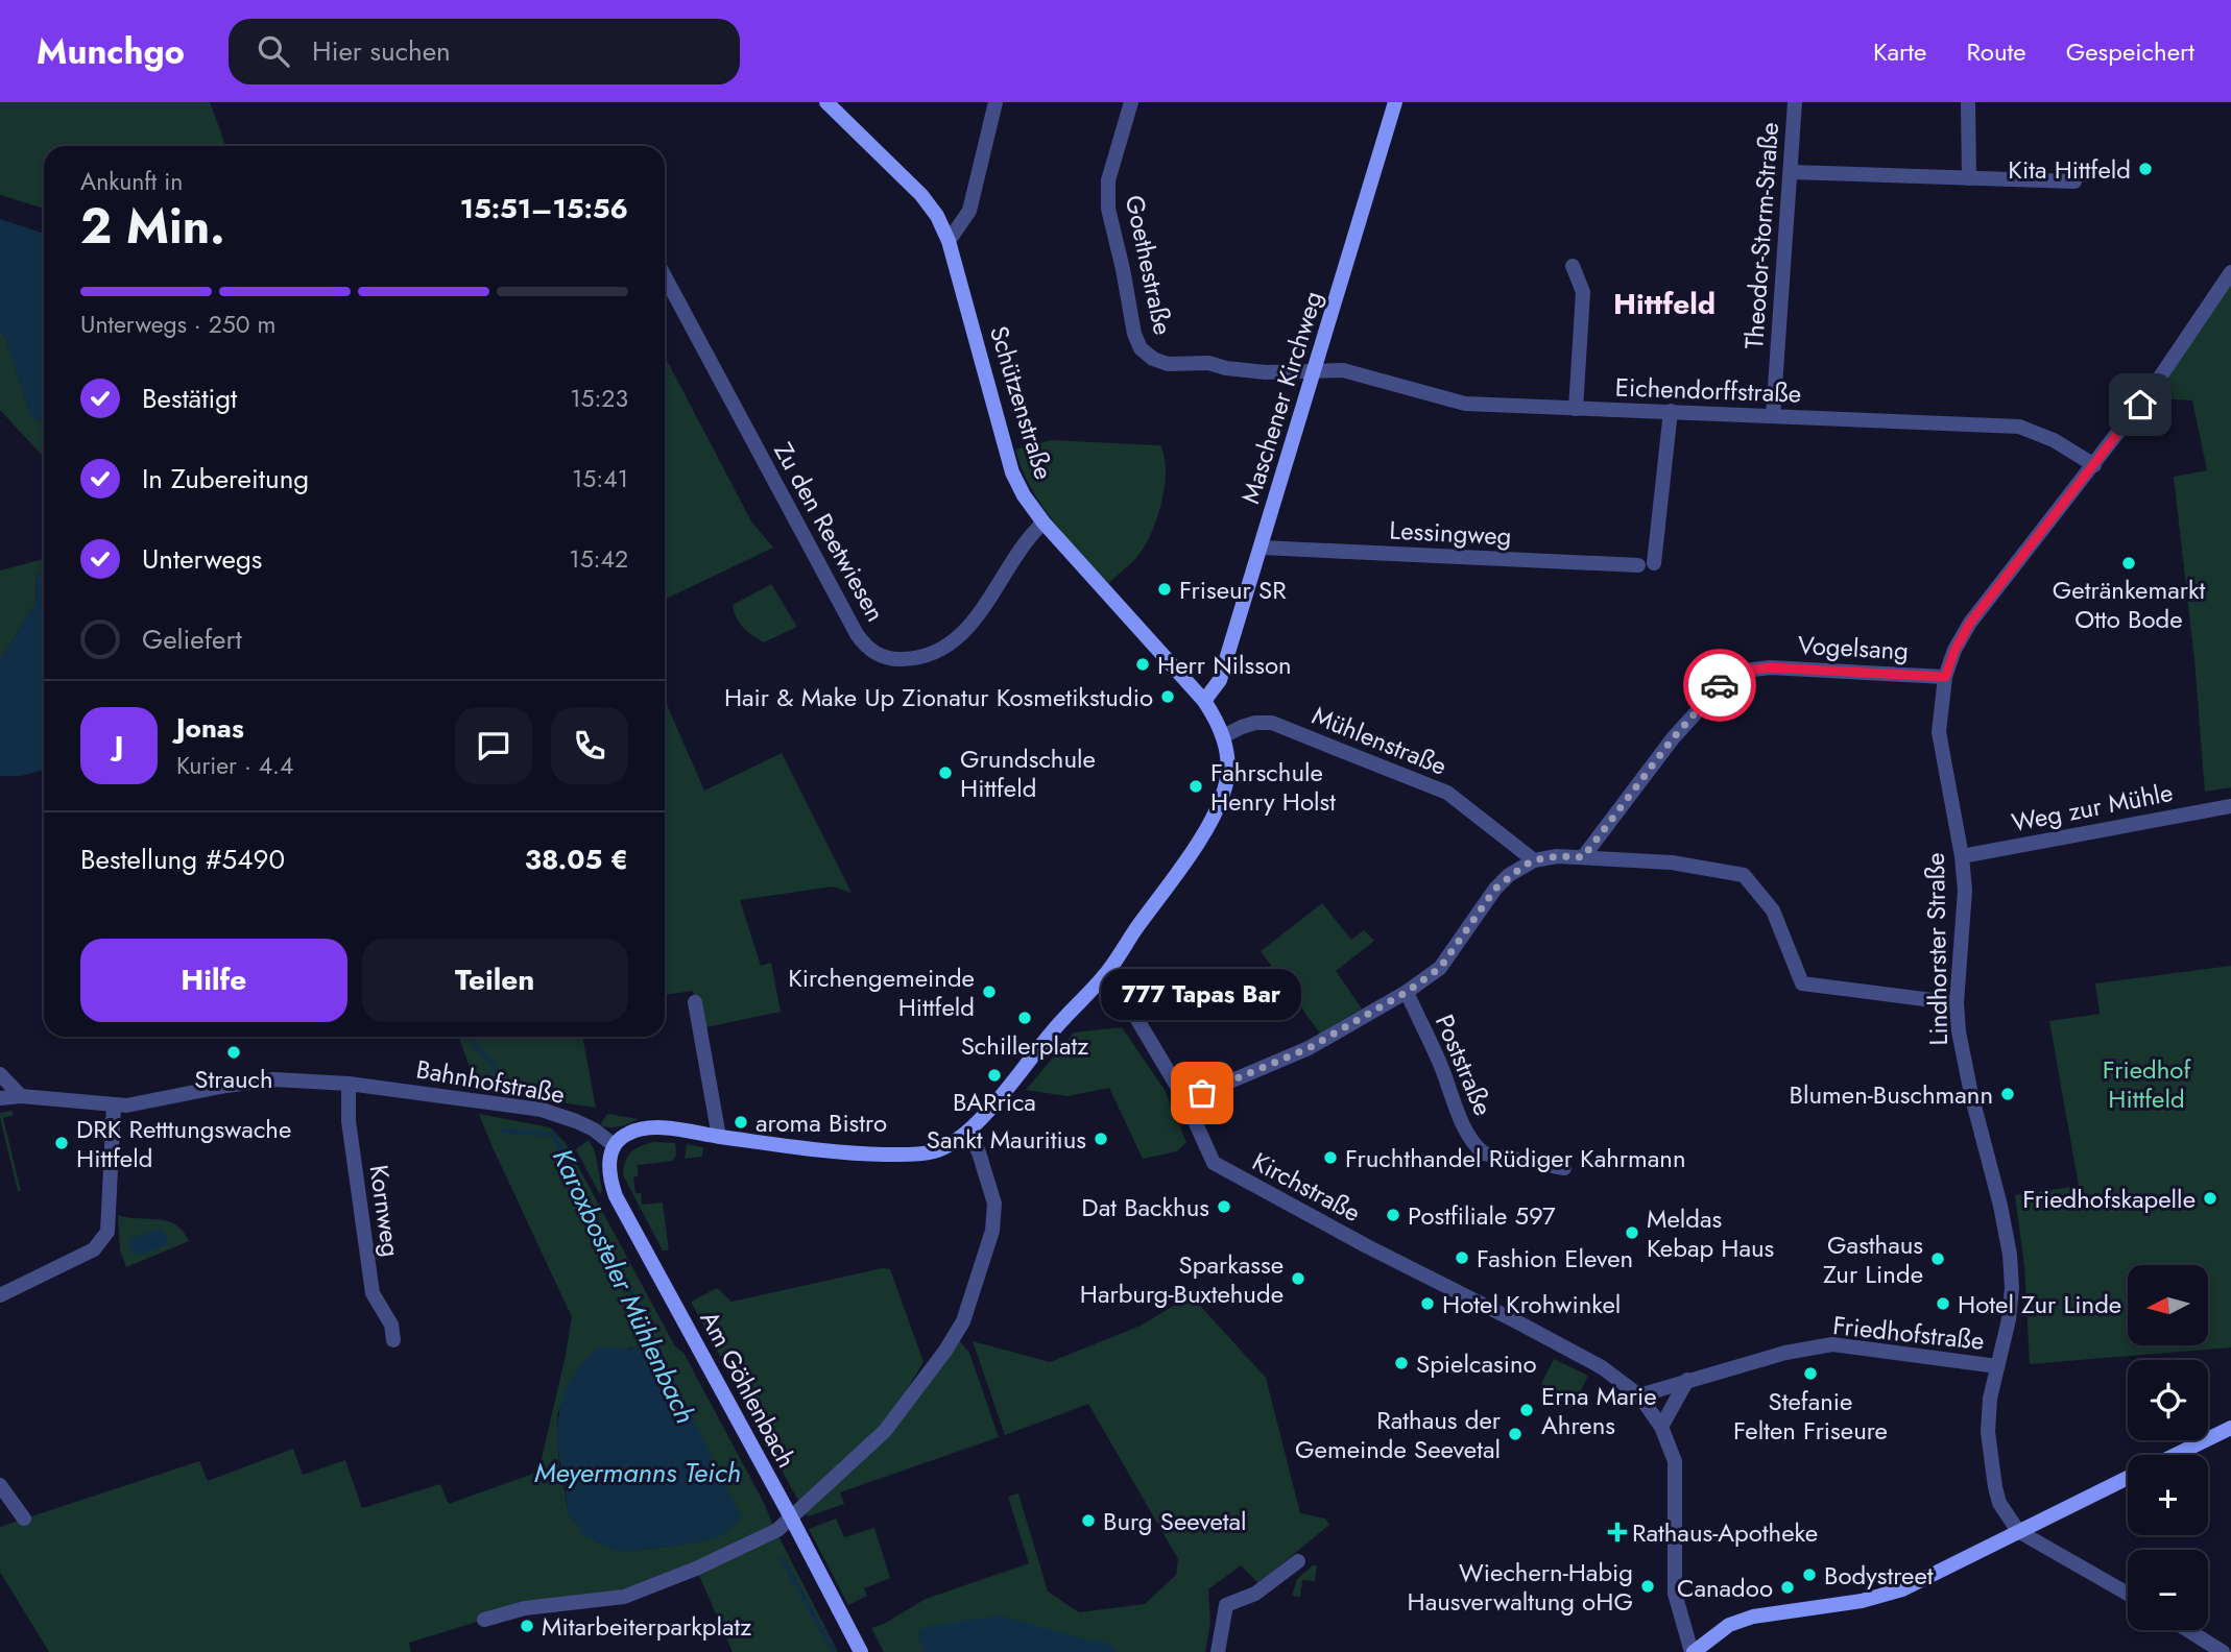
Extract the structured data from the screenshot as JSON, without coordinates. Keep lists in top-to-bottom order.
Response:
{
  "streets": {
    "street": [
      "Theodor-Storm-Straße",
      "Goethestraße",
      "Eichendorffstraße",
      "Maschener Kirchweg",
      "Schützenstraße",
      "Zu den Reetwiesen",
      "Lessingweg",
      "Vogelsang",
      "Mühlenstraße",
      "Weg zur Mühle",
      "Lindhorster Straße",
      "Poststraße",
      "Bahnhofstraße",
      "Kirchstraße",
      "Kornweg",
      "Friedhofstraße",
      "Am Göhlenbach"
    ]
  },
  "crossings": [
    ["Theodor-Storm-Straße", "Eichendorffstraße"],
    ["Goethestraße", "Eichendorffstraße"],
    ["Goethestraße", "Maschener Kirchweg"],
    ["Eichendorffstraße", "Maschener Kirchweg"],
    ["Eichendorffstraße", "Lessingweg"],
    ["Eichendorffstraße", "Lindhorster Straße"],
    ["Maschener Kirchweg", "Schützenstraße"],
    ["Maschener Kirchweg", "Lessingweg"],
    ["Schützenstraße", "Zu den Reetwiesen"],
    ["Schützenstraße", "Mühlenstraße"],
    ["Vogelsang", "Lindhorster Straße"],
    ["Weg zur Mühle", "Lindhorster Straße"],
    ["Lindhorster Straße", "Friedhofstraße"],
    ["Bahnhofstraße", "Kornweg"],
    ["Bahnhofstraße", "Am Göhlenbach"],
    ["Kirchstraße", "Friedhofstraße"]
  ],
  "districts": ["Hittfeld"],
  "water": ["Karoxbosteler Mühlenbach", "Meyermanns Teich"],
  "parks": ["Friedhof Hittfeld"],
  "places": {
    "other": [
      "Kita Hittfeld",
      "Getränkemarkt Otto Bode",
      "Friseur SR",
      "Herr Nilsson",
      "Hair & Make Up Zionatur Kosmetikstudio",
      "Grundschule Hittfeld",
      "Fahrschule Henry Holst",
      "Kirchengemeinde Hittfeld",
      "Schillerplatz",
      "Strauch",
      "BARrica",
      "777 Tapas Bar",
      "Blumen-Buschmann",
      "aroma Bistro",
      "Sankt Mauritius",
      "DRK Retttungswache Hittfeld",
      "Fruchthandel Rüdiger Kahrmann",
      "Friedhofskapelle",
      "Dat Backhus",
      "Postfiliale 597",
      "Meldas Kebap Haus",
      "Fashion Eleven",
      "Gasthaus Zur Linde",
      "Sparkasse Harburg-Buxtehude",
      "Hotel Krohwinkel",
      "Hotel Zur Linde",
      "Spielcasino",
      "Stefanie Felten Friseure",
      "Erna Marie Ahrens",
      "Rathaus der Gemeinde Seevetal",
      "Burg Seevetal",
      "Bodystreet",
      "Wiechern-Habig Hausverwaltung oHG",
      "Canadoo",
      "Mitarbeiterparkplatz"
    ],
    "health": ["Rathaus-Apotheke"]
  },
  "north": "left",
  "page": {
    "header": "Munchgo",
    "search": "Hier suchen",
    "nav": ["Karte", "Route", "Gespeichert"],
    "heading": ["2 Min.", "Ankunft in", "15:51–15:56"],
    "panel": [
      "Jonas",
      "Kurier · 4.4",
      "Bestellung #5490",
      "38.05 €"
    ],
    "bar": "Unterwegs · 250 m",
    "list": [
      ["Bestätigt", "15:23"],
      ["In Zubereitung", "15:41"],
      ["Unterwegs", "15:42"],
      "Geliefert"
    ],
    "round": "J",
    "buttons": ["Hilfe", "Teilen"],
    "bubble": "777 Tapas Bar",
    "map_buttons": ["+", "−"]
  }
}
